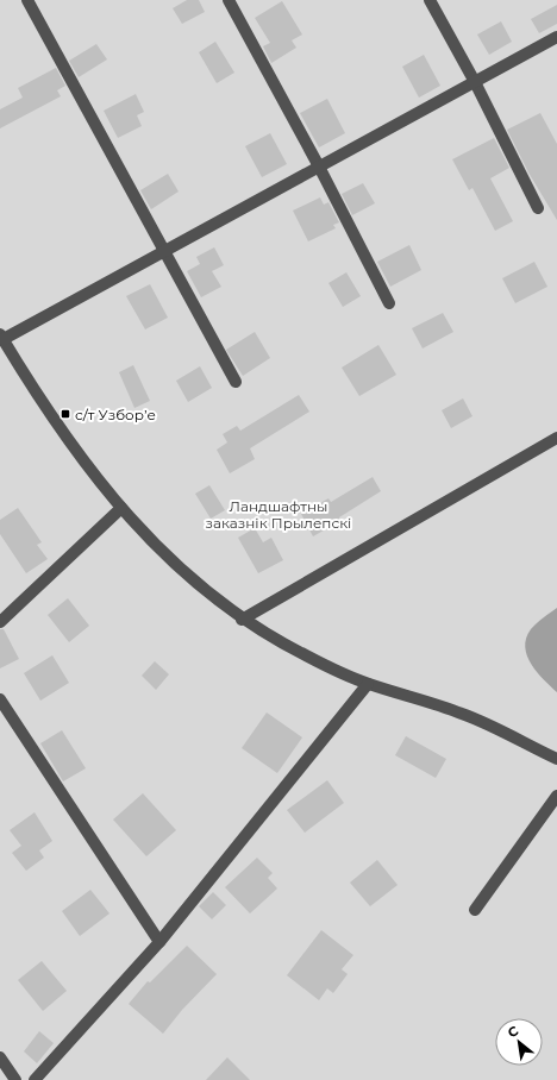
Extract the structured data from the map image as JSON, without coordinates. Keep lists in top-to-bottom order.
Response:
{
  "parks": ["Ландшафтны заказнік Прылепскі"],
  "places": {
    "transit": ["с/т Узборʼе"]
  },
  "north": "top left"
}
